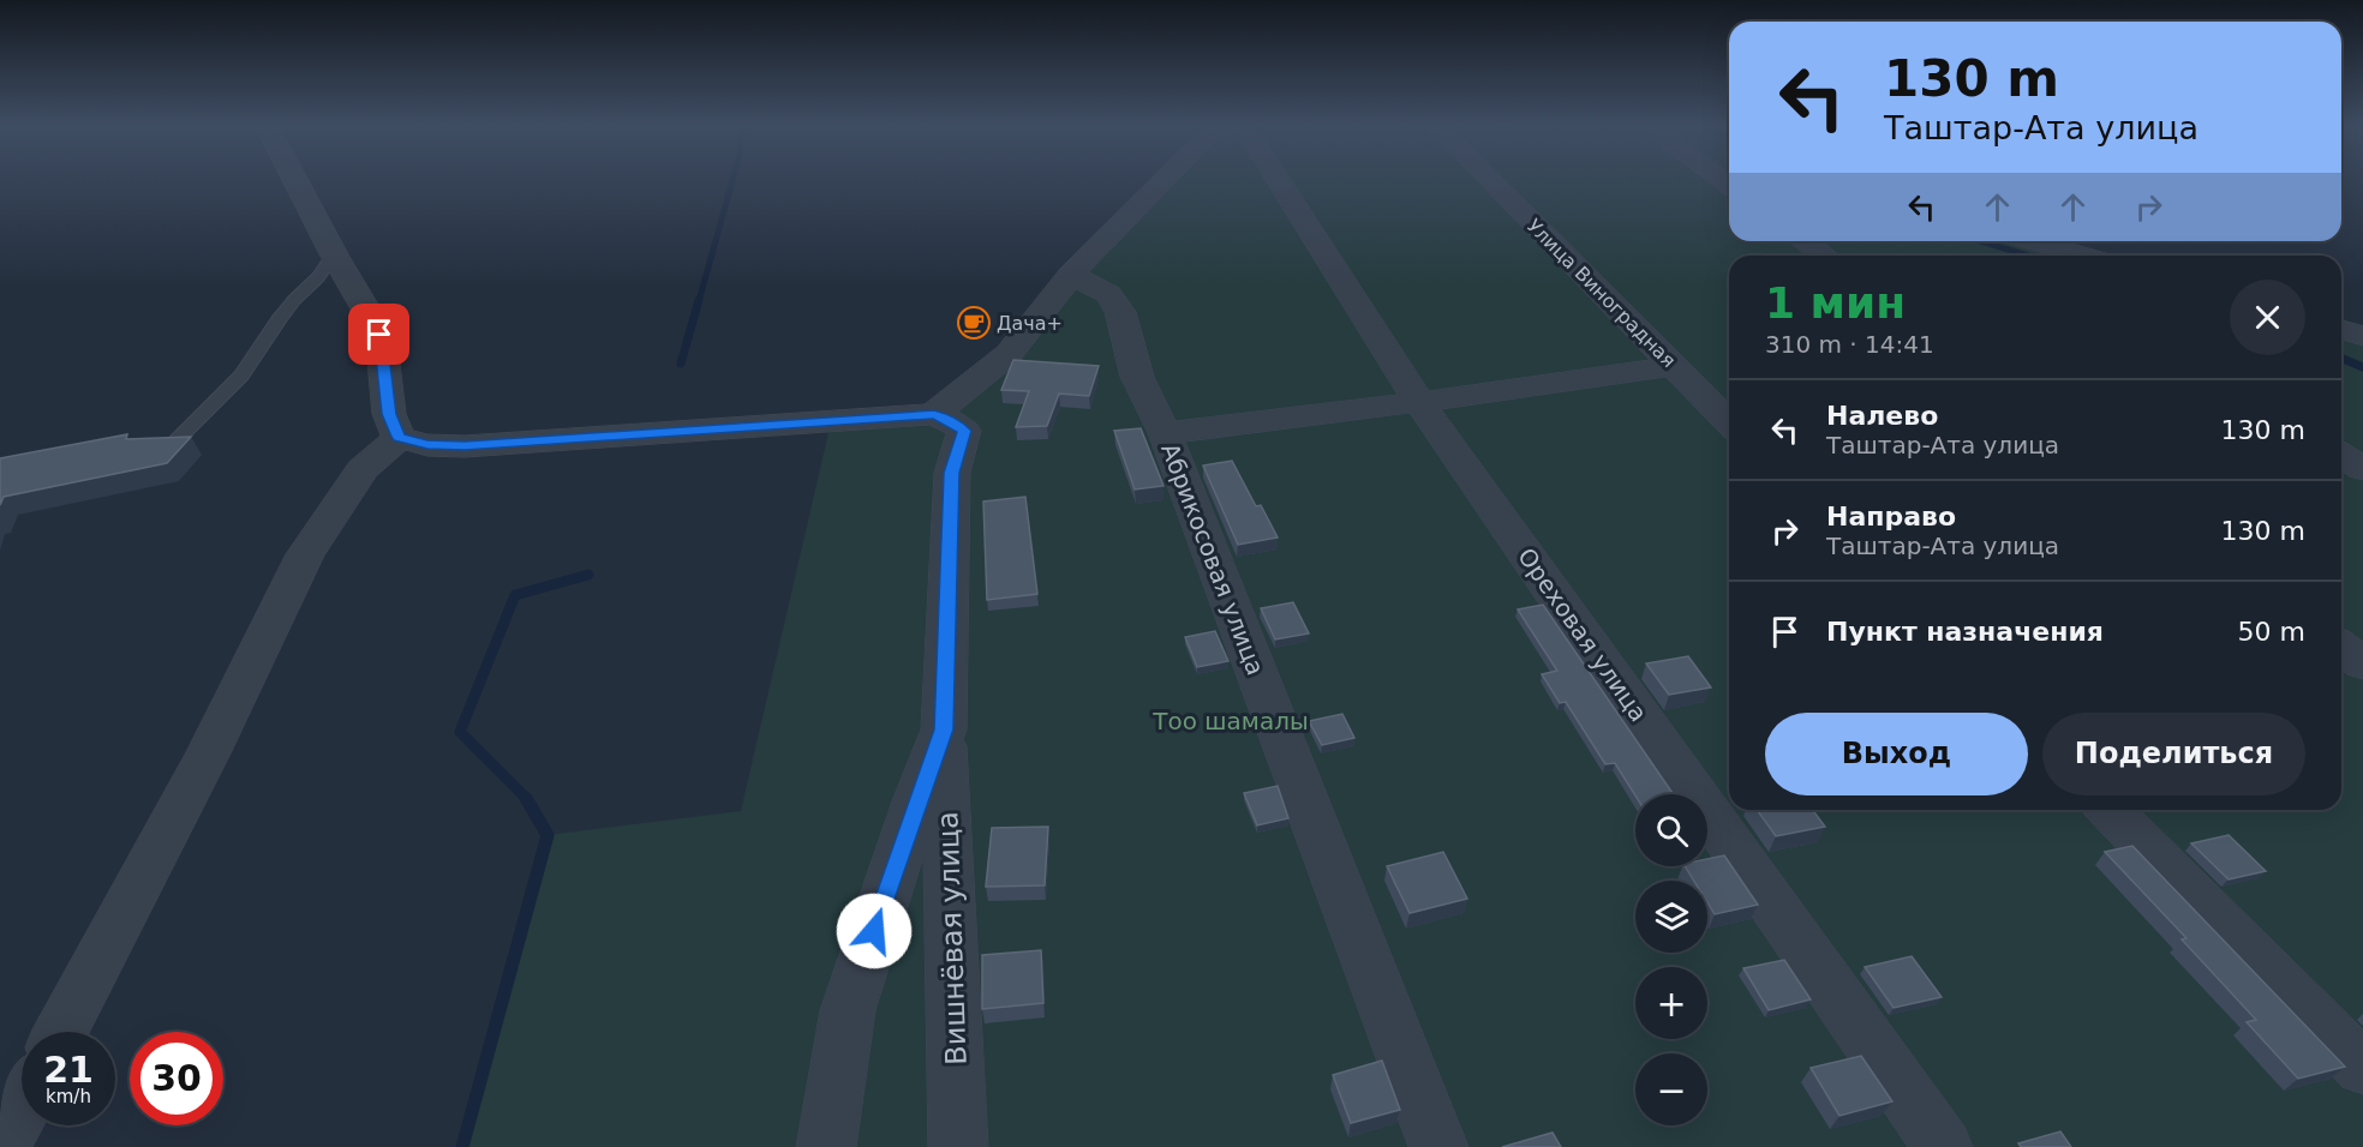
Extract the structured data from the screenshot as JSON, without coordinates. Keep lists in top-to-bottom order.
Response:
{
  "streets": {
    "street": [
      "Улица Виноградная",
      "Абрикосовая улица",
      "Ореховая улица",
      "Вишнёвая улица"
    ]
  },
  "parks": ["Тоо шамалы"],
  "places": {
    "cafe": ["Дача+"]
  },
  "page": {
    "turn": ["130 m", "Таштар-Ата улица"],
    "heading": ["1 мин", "310 m · 14:41"],
    "list": [
      {
        "name": "Налево",
        "note": "Таштар-Ата улица",
        "value": "130 m"
      },
      {
        "name": "Направо",
        "note": "Таштар-Ата улица",
        "value": "130 m"
      },
      {
        "name": "Пункт назначения",
        "value": "50 m"
      }
    ],
    "buttons": ["Выход", "Поделиться"],
    "map_buttons": ["+", "−"],
    "speed": "21 km/h",
    "limit": "30"
  }
}
